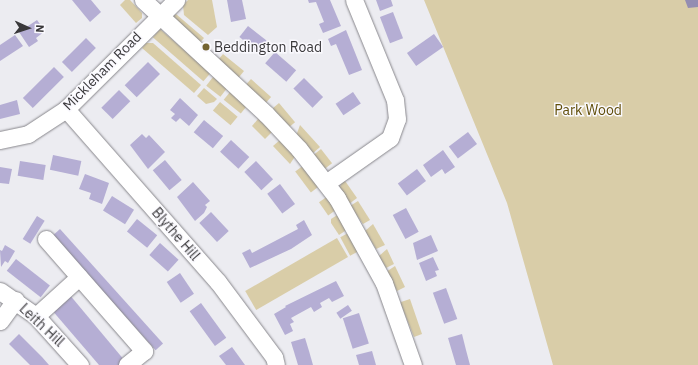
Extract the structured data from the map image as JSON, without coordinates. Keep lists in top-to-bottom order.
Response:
{
  "streets": {
    "street": ["Mickleham Road", "Blythe Hill", "Leith Hill"]
  },
  "crossings": [
    ["Mickleham Road", "Blythe Hill"]
  ],
  "parks": ["Park Wood"],
  "places": ["Beddington Road"],
  "north": "right"
}
